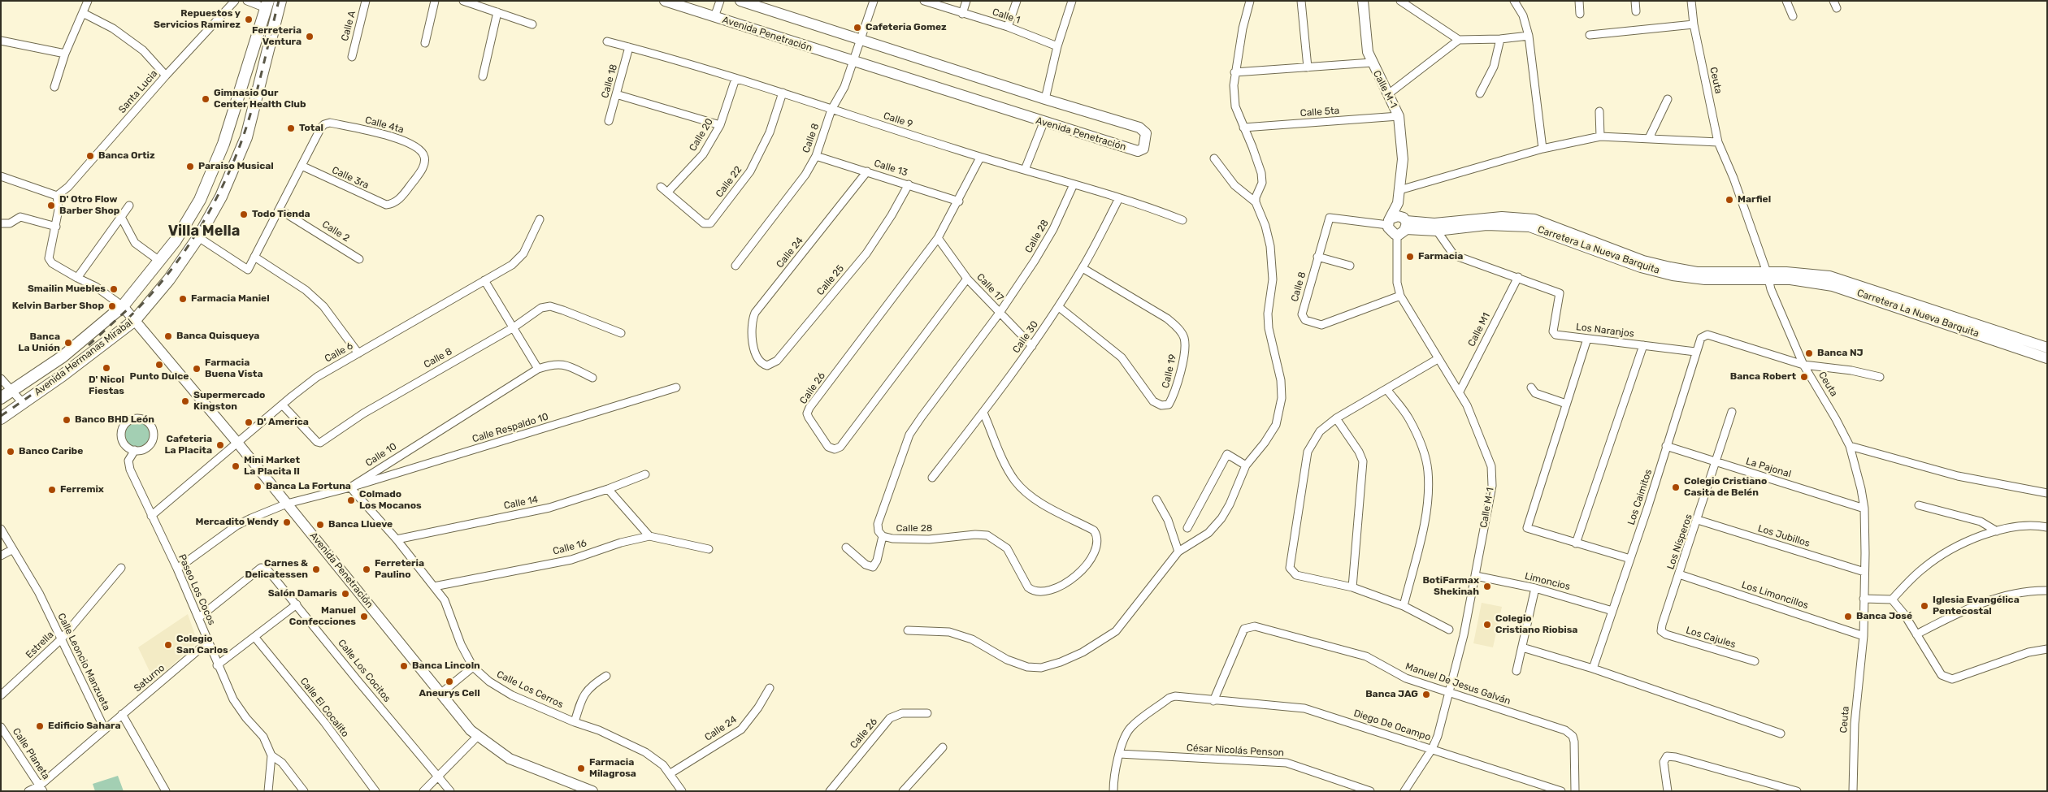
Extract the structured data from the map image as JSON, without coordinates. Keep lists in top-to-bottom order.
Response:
{
  "streets": {
    "main road": ["Avenida Hermanas Mirabal"],
    "street": [
      "Calle 1",
      "Calle A",
      "Avenida Penetración",
      "Ceuta",
      "Calle 18",
      "Calle M-1",
      "Santa Lucia",
      "Calle 5ta",
      "Calle 9",
      "Calle 4ta",
      "Calle 20",
      "Calle 8",
      "Calle 13",
      "Calle 3ra",
      "Calle 22",
      "Calle 2",
      "Calle 28",
      "Carretera La Nueva Barquita",
      "Calle 24",
      "Calle 25",
      "Calle 17",
      "Calle M1",
      "Los Naranjos",
      "Calle 30",
      "Calle 6",
      "Calle 19",
      "Calle 26",
      "Calle Respaldo 10",
      "Calle 10",
      "La Pajonal",
      "Los Caimitos",
      "Calle 14",
      "Los Jubillos",
      "Los Nísperos",
      "Calle 16",
      "Limoncios",
      "Paseo Los Cocos",
      "Los Limoncillos",
      "Los Cajules",
      "Estrella",
      "Calle Leoncio Manzueta",
      "Calle Los Cocitos",
      "Saturno",
      "Manuel De Jesus Galván",
      "Calle Los Cerros",
      "Calle El Cocalito",
      "Diego De Ocampo",
      "César Nicolás Penson",
      "Calle Planeta"
    ]
  },
  "crossings": [
    ["Avenida Penetración", "Calle 8"],
    ["Avenida Penetración", "Calle 6"],
    ["Avenida Penetración", "Avenida Hermanas Mirabal"],
    ["Avenida Penetración", "Calle 10"],
    ["Ceuta", "Carretera La Nueva Barquita"],
    ["Ceuta", "La Pajonal"],
    ["Ceuta", "Los Caimitos"],
    ["Ceuta", "Los Jubillos"],
    ["Ceuta", "Los Limoncillos"],
    ["Calle 18", "Calle 9"],
    ["Calle M-1", "Calle 5ta"],
    ["Calle M-1", "Calle 8"],
    ["Calle M-1", "Carretera La Nueva Barquita"],
    ["Calle M-1", "Calle M1"],
    ["Calle M-1", "Limoncios"],
    ["Calle M-1", "Manuel De Jesus Galván"],
    ["Calle M-1", "Diego De Ocampo"],
    ["Calle 9", "Calle 20"],
    ["Calle 9", "Calle 8"],
    ["Calle 9", "Calle 22"],
    ["Calle 9", "Calle 28"],
    ["Calle 9", "Calle 30"],
    ["Calle 9", "Calle 26"],
    ["Calle 4ta", "Calle 3ra"],
    ["Calle 20", "Calle 22"],
    ["Calle 8", "Calle 13"],
    ["Calle 8", "Carretera La Nueva Barquita"],
    ["Calle 8", "Calle 6"],
    ["Calle 13", "Calle 24"],
    ["Calle 13", "Calle 25"],
    ["Calle 13", "Calle 26"],
    ["Calle 28", "Calle 17"],
    ["Calle 28", "Calle 30"],
    ["Calle 24", "Calle 25"],
    ["Calle 24", "Calle Los Cerros"],
    ["Calle 17", "Calle 30"],
    ["Calle 17", "Calle 26"],
    ["Calle M1", "Los Naranjos"],
    ["Los Naranjos", "Los Caimitos"],
    ["Calle 30", "Calle 19"],
    ["Calle 6", "Paseo Los Cocos"],
    ["Calle Respaldo 10", "Calle 10"],
    ["Calle Respaldo 10", "Calle Los Cerros"],
    ["Calle 10", "Paseo Los Cocos"],
    ["Calle 10", "Calle Los Cerros"],
    ["La Pajonal", "Los Caimitos"],
    ["La Pajonal", "Los Nísperos"],
    ["Los Caimitos", "Limoncios"],
    ["Calle 14", "Calle Los Cerros"],
    ["Los Jubillos", "Los Nísperos"],
    ["Los Nísperos", "Los Limoncillos"],
    ["Los Nísperos", "Los Cajules"],
    ["Calle 16", "Calle Los Cerros"],
    ["Paseo Los Cocos", "Calle Los Cocitos"],
    ["Paseo Los Cocos", "Saturno"],
    ["Estrella", "Calle Leoncio Manzueta"],
    ["Calle Leoncio Manzueta", "Saturno"],
    ["Manuel De Jesus Galván", "Diego De Ocampo"],
    ["Diego De Ocampo", "César Nicolás Penson"]
  ],
  "districts": ["Villa Mella"],
  "places": [
    "Repuestos y Servicios Ramirez",
    "Cafeteria Gomez",
    "Ferreteria Ventura",
    "Gimnasio Our Center Health Club",
    "Total",
    "Banca Ortiz",
    "Paraiso Musical",
    "Marfiel",
    "D' Otro Flow Barber Shop",
    "Todo Tienda",
    "Farmacia",
    "Smailin Muebles",
    "Farmacia Maniel",
    "Kelvin Barber Shop",
    "Banca Quisqueya",
    "Banca La Unión",
    "Banca NJ",
    "Punto Dulce",
    "D' Nicol Fiestas",
    "Farmacia Buena Vista",
    "Banca Robert",
    "Supermercado Kingston",
    "Banco BHD León",
    "D' America",
    "Cafeteria La Placita",
    "Banco Caribe",
    "Mini Market La Placita II",
    "Banca La Fortuna",
    "Colegio Cristiano Casita de Belén",
    "Ferremix",
    "Colmado Los Mocanos",
    "Mercadito Wendy",
    "Banca Llueve",
    "Carnes & Delicatessen",
    "Ferreteria Paulino",
    "BotiFarmax Shekinah",
    "Salón Damaris",
    "Iglesia Evangélica Pentecostal",
    "Manuel Confecciones",
    "Banca José",
    "Colegio Cristiano Riobisa",
    "Colegio San Carlos",
    "Banca Lincoln",
    "Aneurys Cell",
    "Banca JAG",
    "Edificio Sahara",
    "Farmacia Milagrosa"
  ]
}
